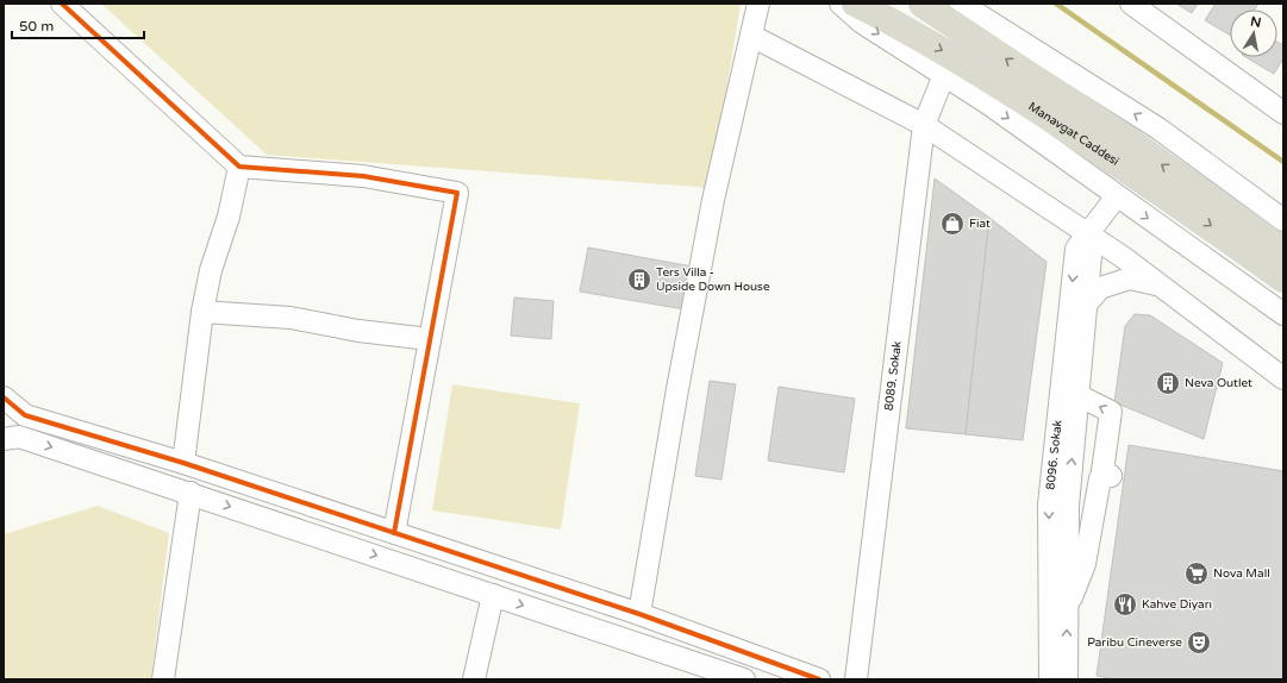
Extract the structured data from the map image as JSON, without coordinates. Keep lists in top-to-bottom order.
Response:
{
  "streets": {
    "highway": ["Manavgat Caddesi"],
    "street": ["8089. Sokak", "8096. Sokak"]
  },
  "places": {
    "shop": ["Fiat"],
    "building": ["Ters Villa - Upside Down House", "Neva Outlet"],
    "supermarket": ["Nova Mall"],
    "restaurant": ["Kahve Diyarı"],
    "theatre": ["Paribu Cineverse"]
  },
  "scale_bar": "50 m",
  "north": "top"
}
